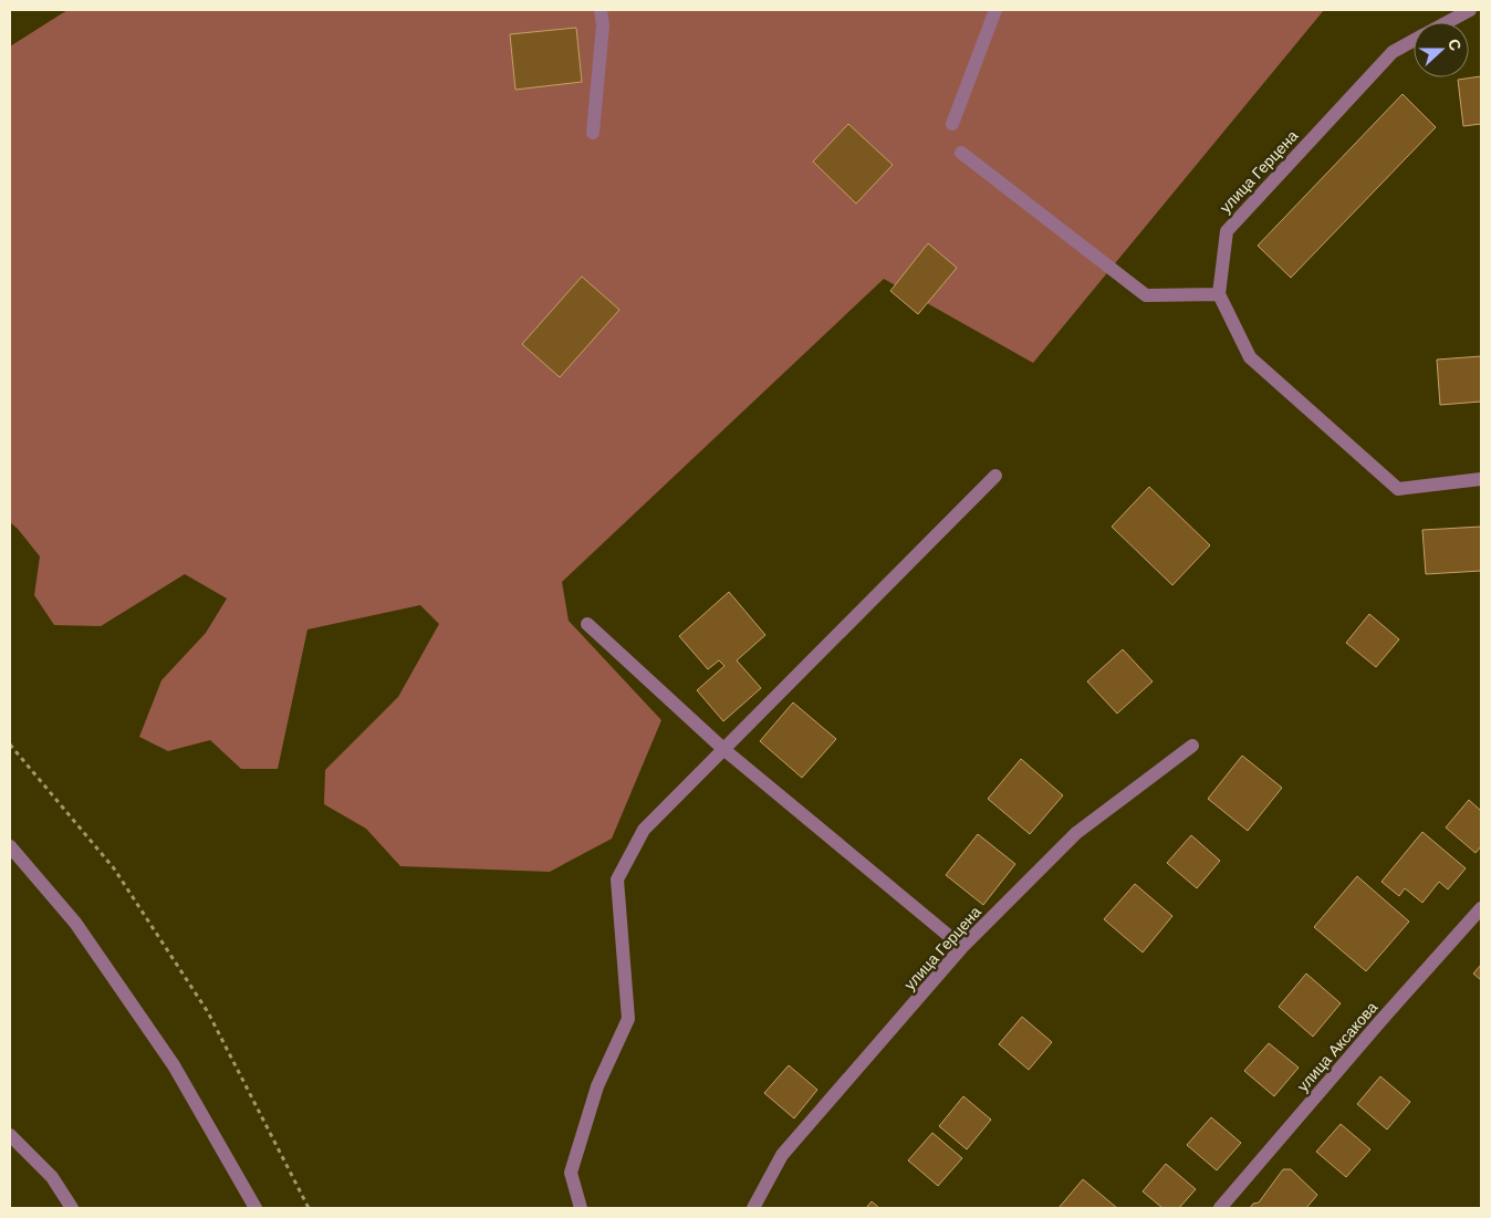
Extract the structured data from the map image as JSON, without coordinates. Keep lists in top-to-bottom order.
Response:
{
  "streets": {
    "street": ["улица Герцена", "улица Аксакова"]
  },
  "north": "right"
}
